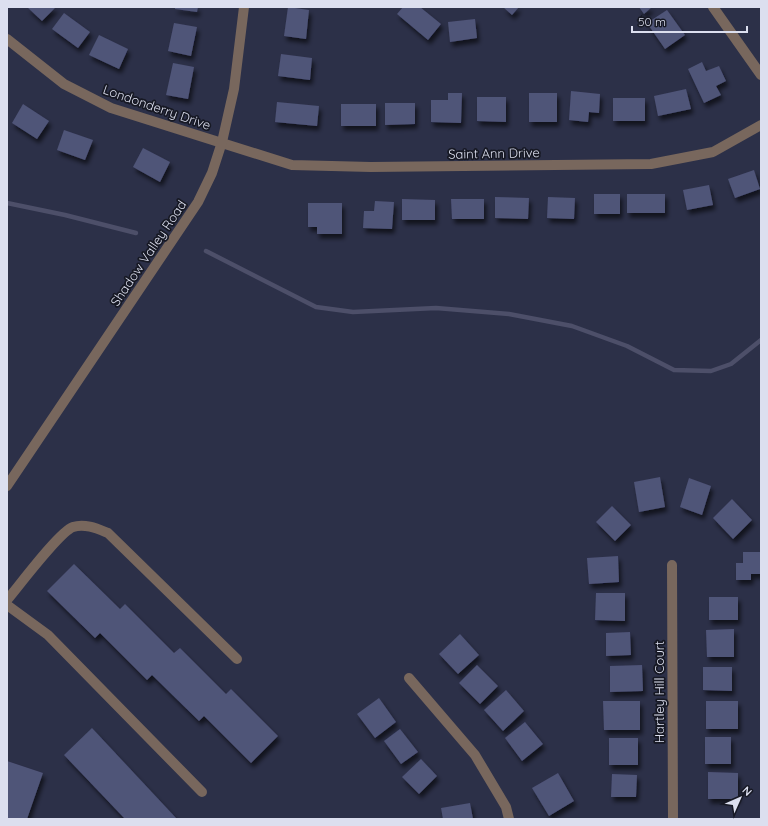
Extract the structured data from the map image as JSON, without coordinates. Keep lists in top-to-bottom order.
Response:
{
  "streets": {
    "street": [
      "Londonderry Drive",
      "Saint Ann Drive",
      "Shadow Valley Road",
      "Hartley Hill Court"
    ]
  },
  "crossings": [
    ["Londonderry Drive", "Saint Ann Drive"],
    ["Londonderry Drive", "Shadow Valley Road"],
    ["Saint Ann Drive", "Shadow Valley Road"]
  ],
  "scale_bar": "50 m",
  "north": "top right"
}
